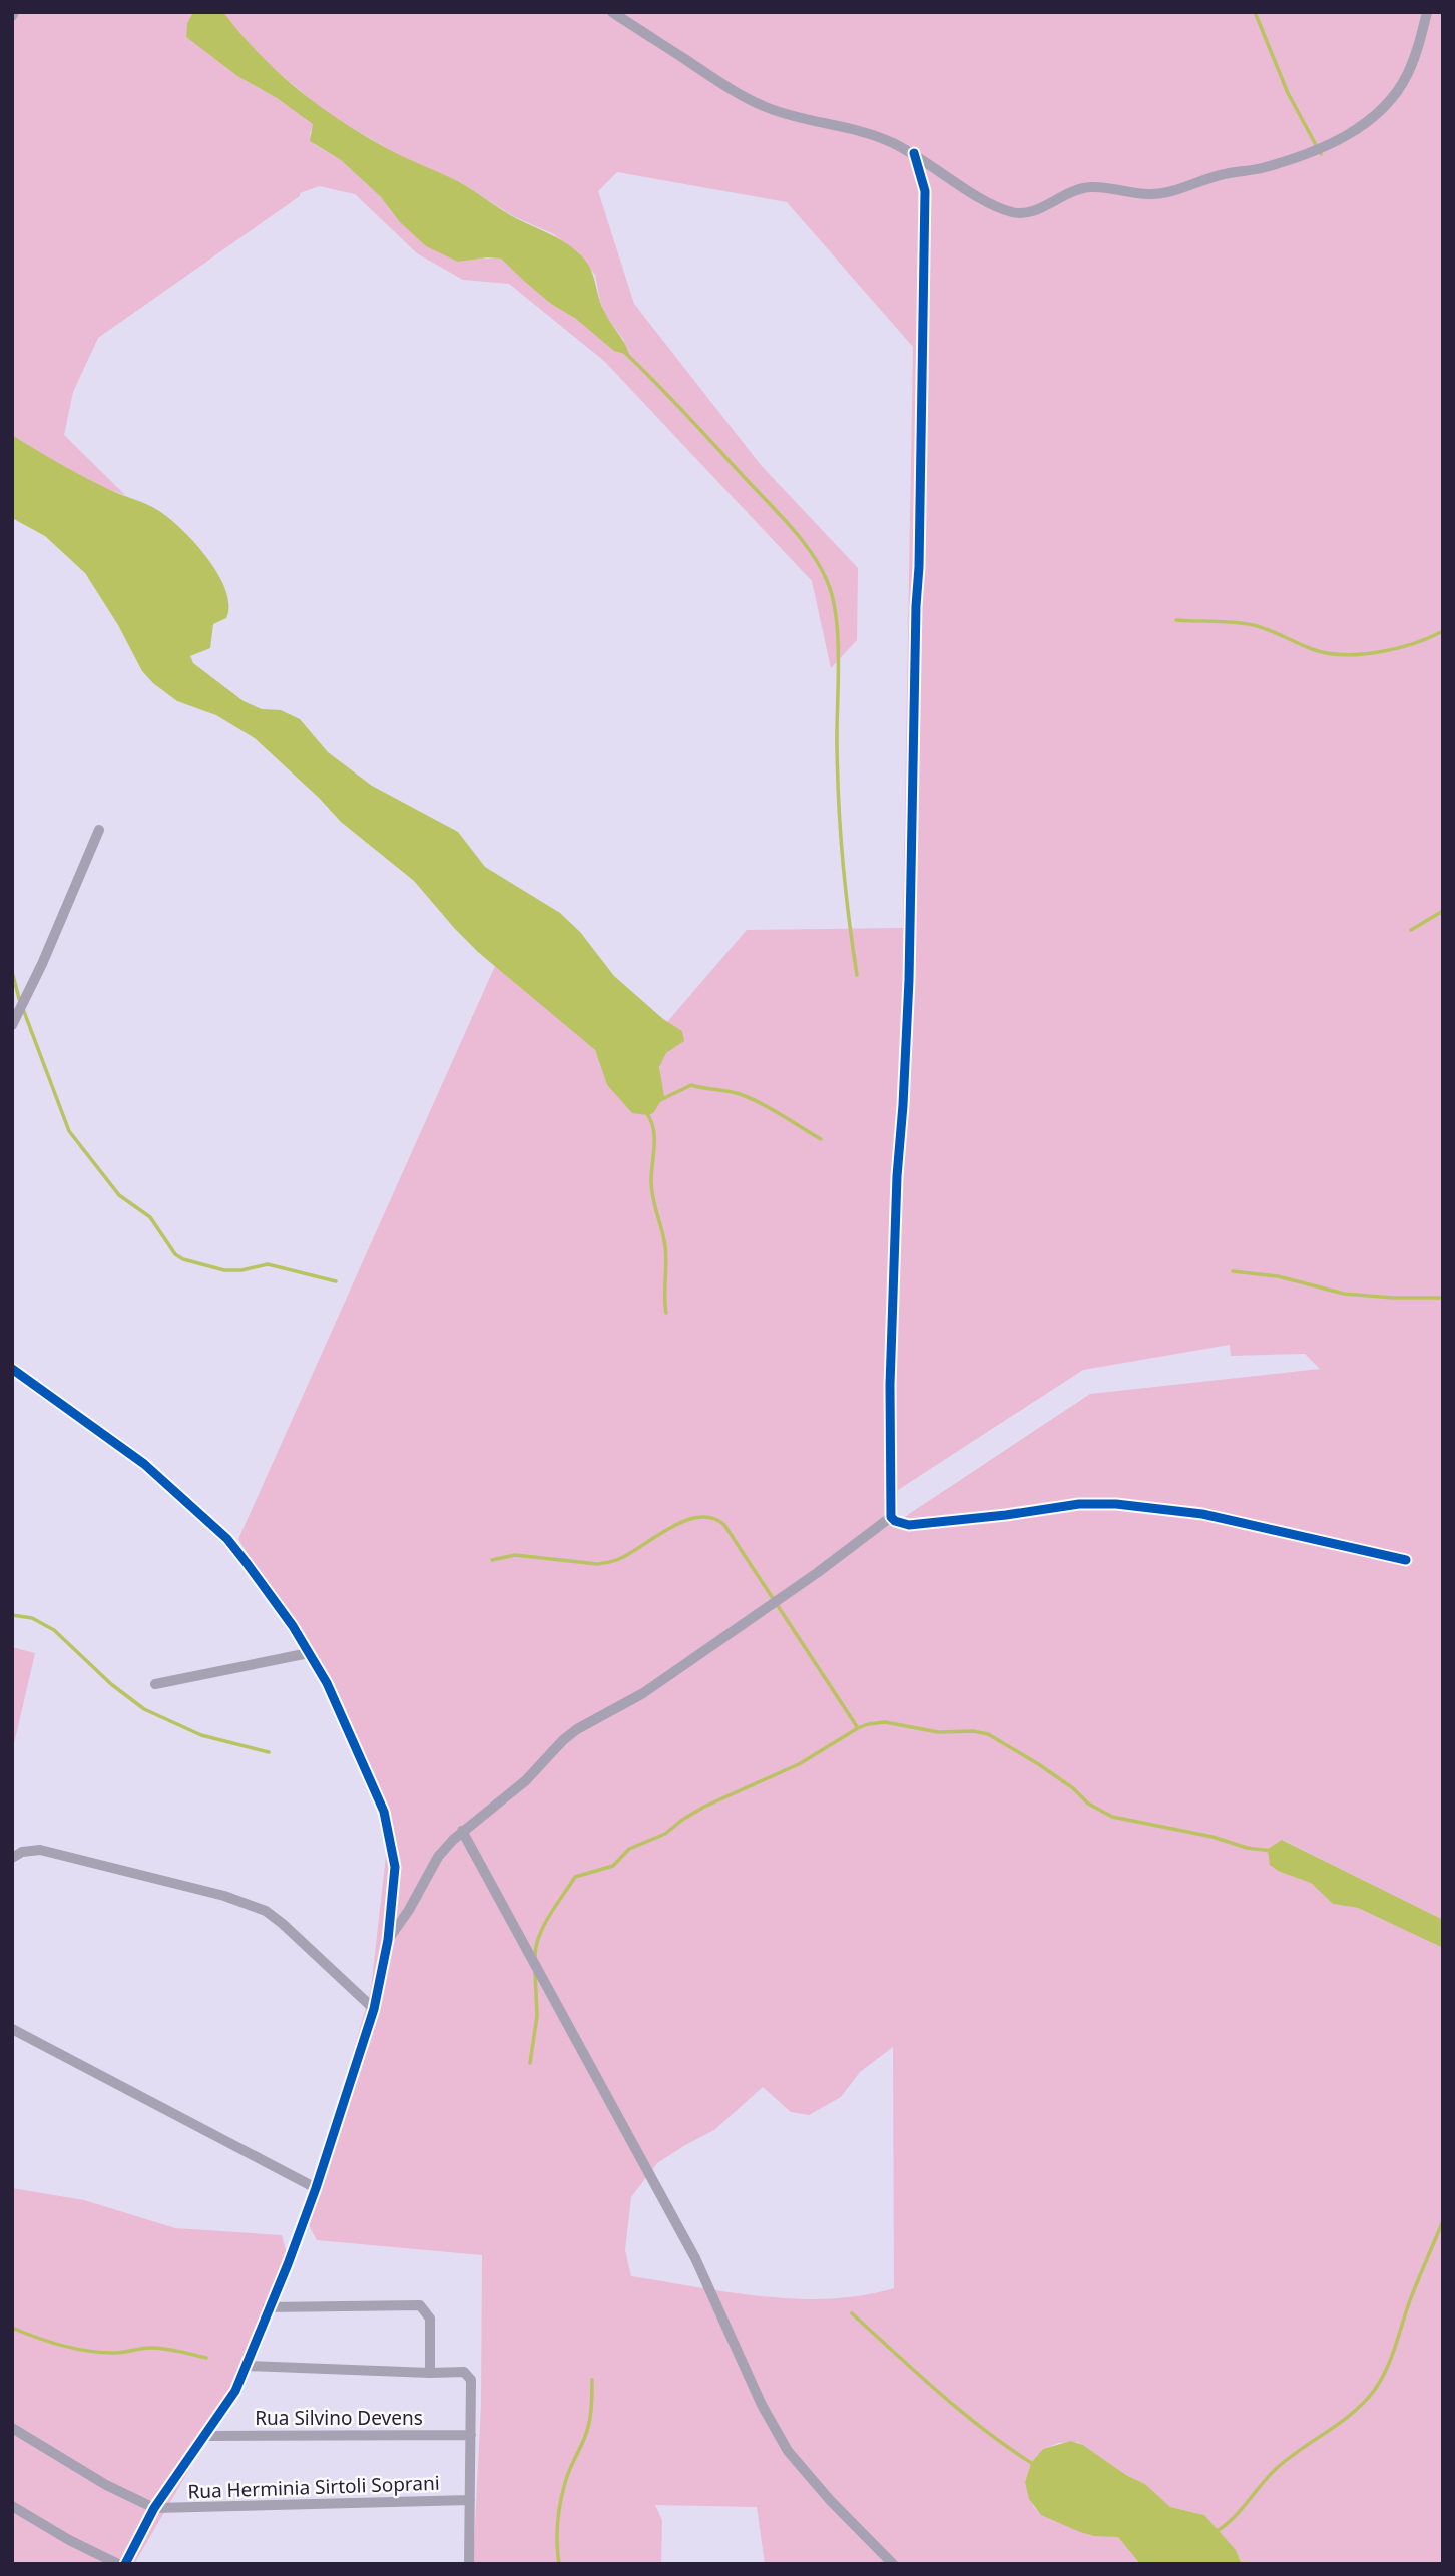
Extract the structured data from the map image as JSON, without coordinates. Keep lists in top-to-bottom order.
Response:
{
  "streets": {
    "street": ["Rua Silvino Devens", "Rua Herminia Sirtoli Soprani"]
  }
}
